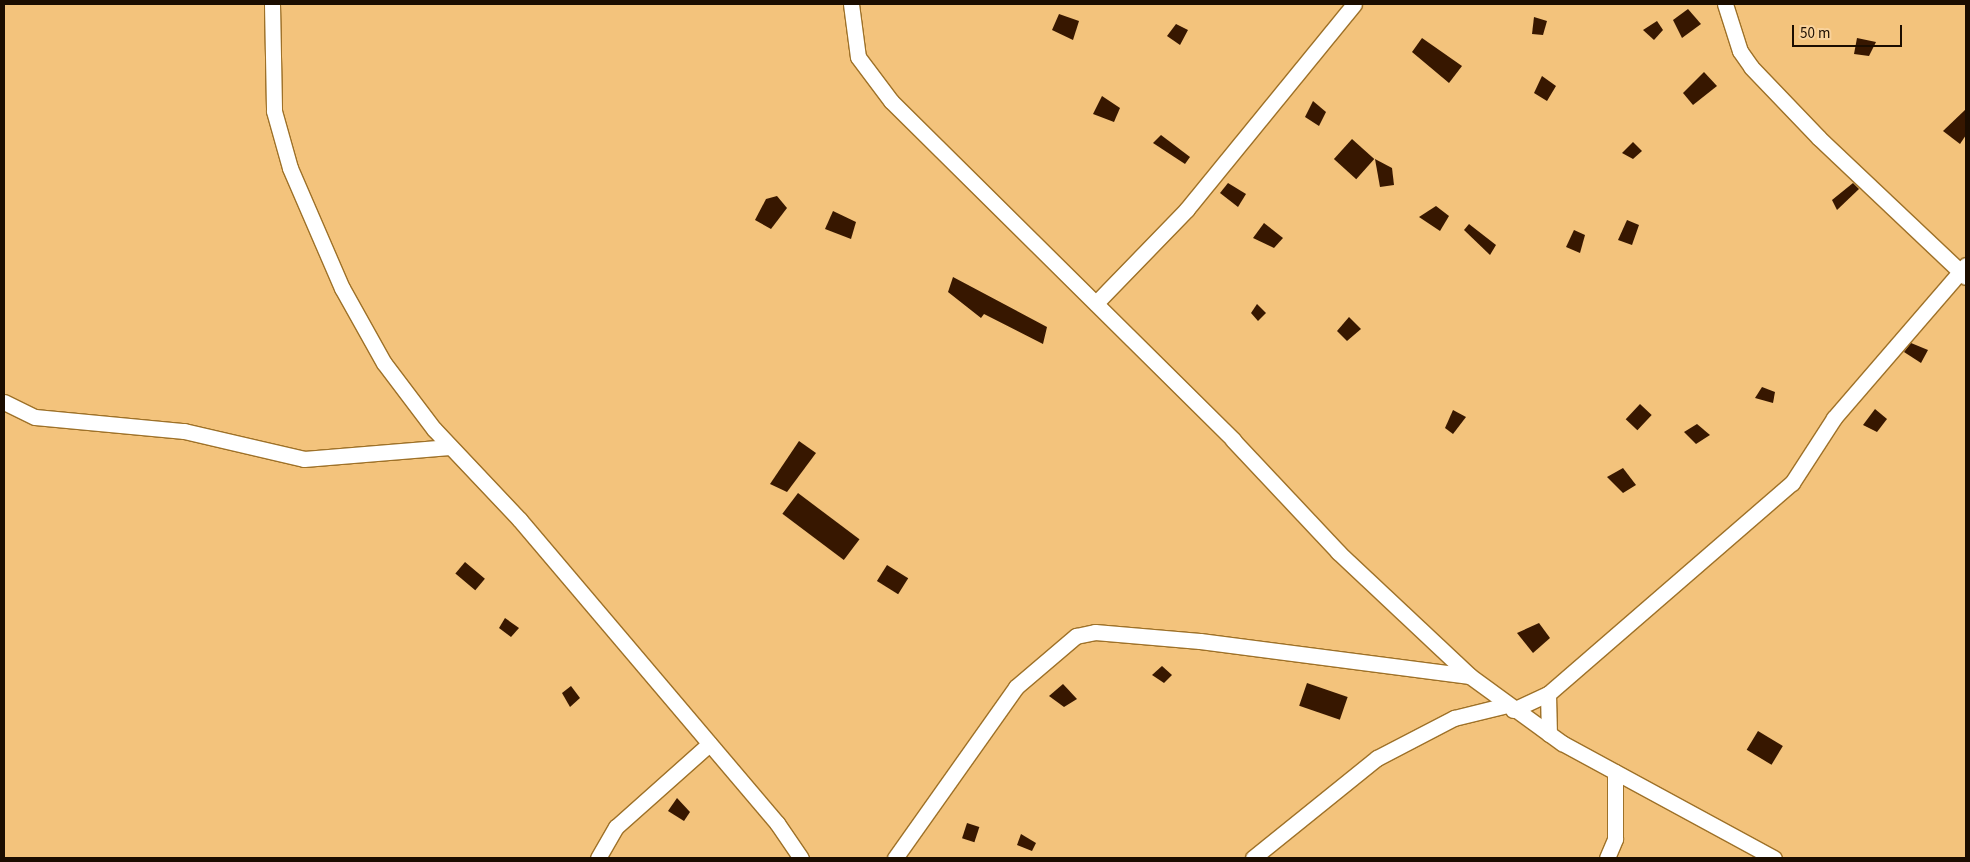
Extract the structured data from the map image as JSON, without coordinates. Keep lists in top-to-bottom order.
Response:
{
  "scale_bar": "50 m"
}
